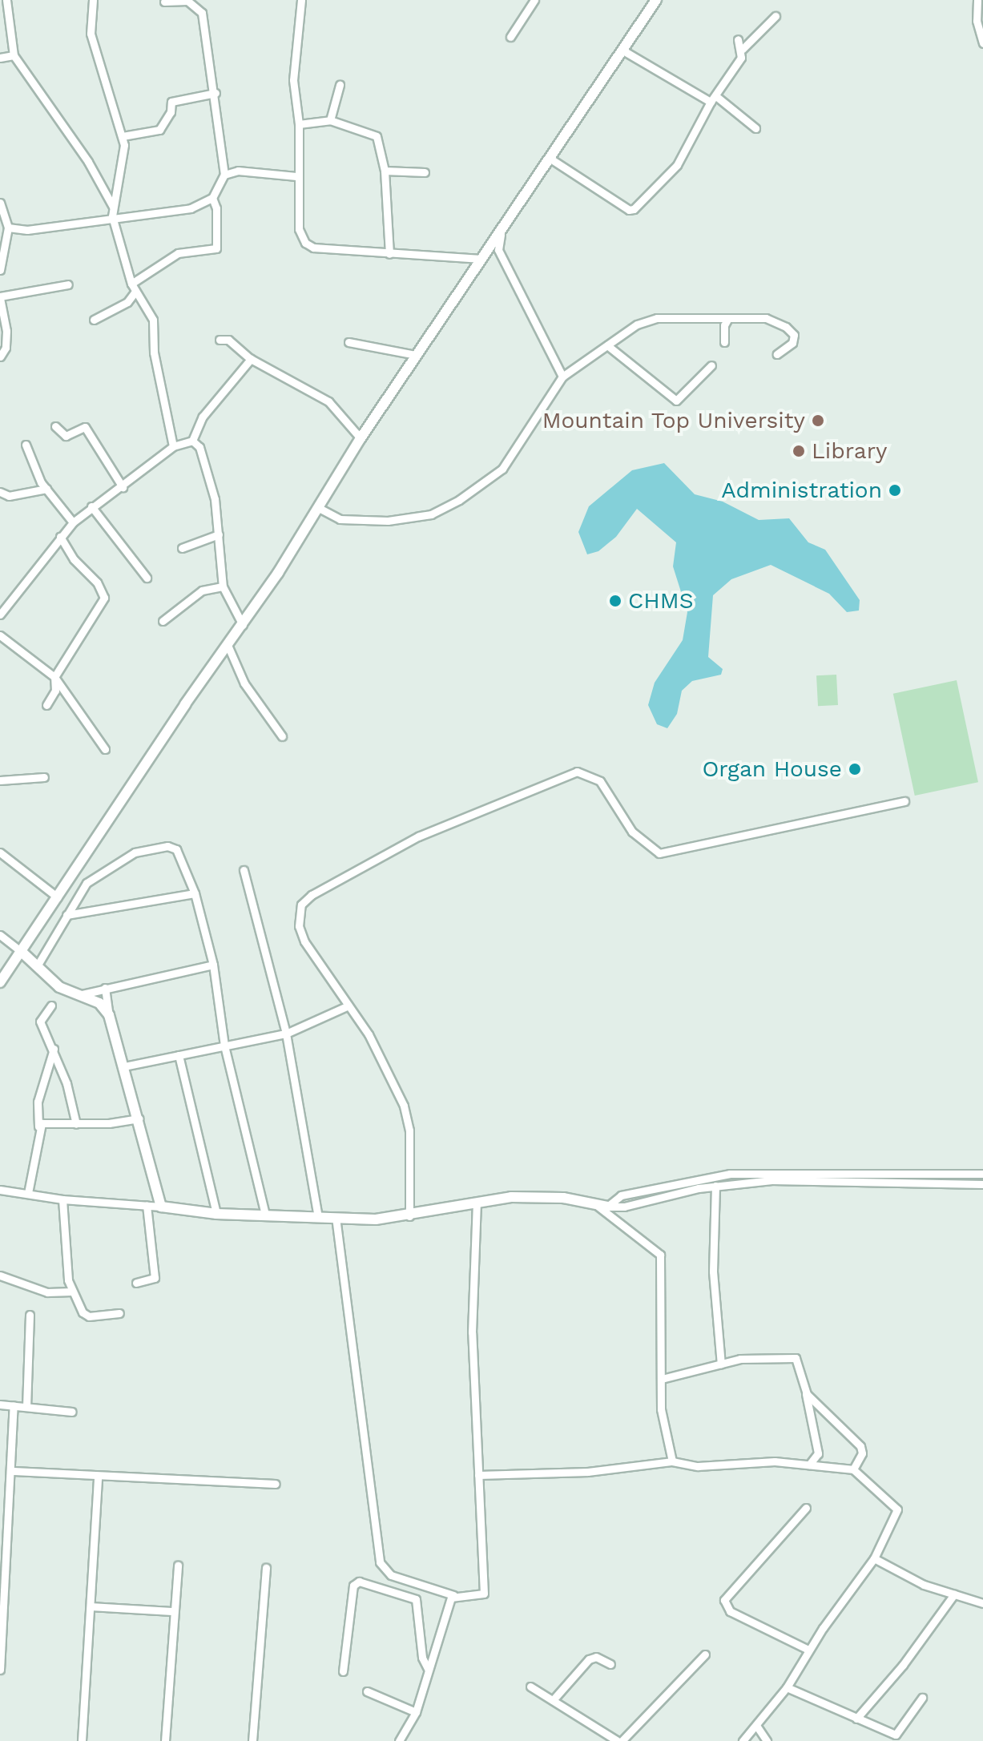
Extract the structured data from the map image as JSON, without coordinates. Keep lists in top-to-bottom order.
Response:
{
  "places": [
    "Mountain Top University",
    "Library",
    "Administration",
    "CHMS",
    "Organ House"
  ]
}
